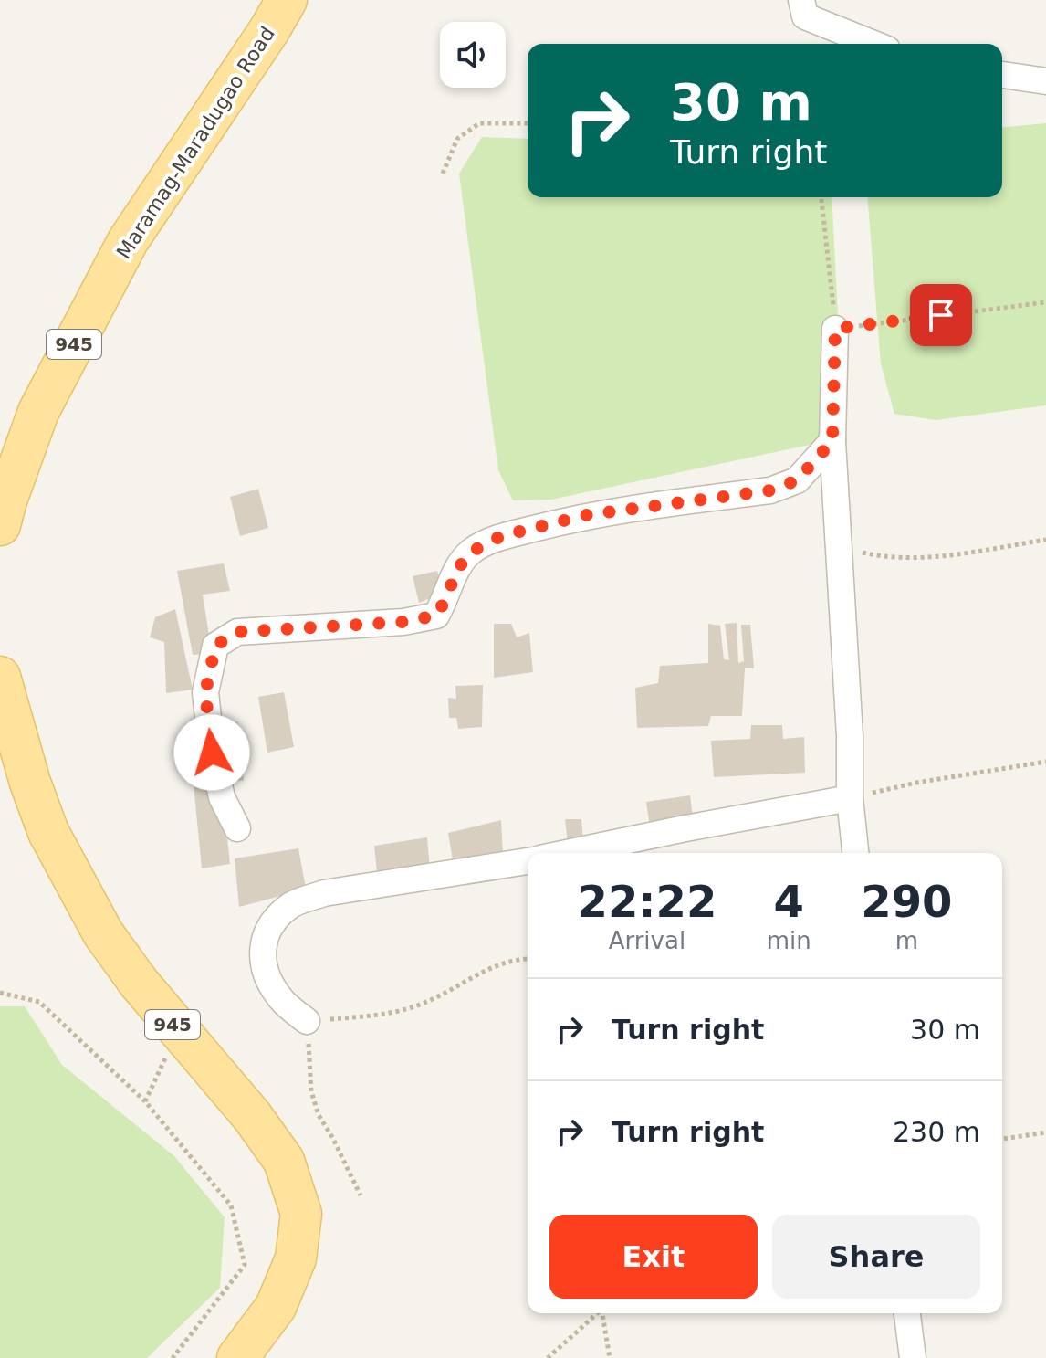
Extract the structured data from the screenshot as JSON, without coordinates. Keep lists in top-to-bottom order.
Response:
{
  "streets": {
    "main road": ["Maramag-Maradugao Road", "945"]
  },
  "page": {
    "turn": ["30 m", "Turn right"],
    "eta": [
      "22:22",
      "Arrival",
      "4",
      "min",
      "290",
      "m"
    ],
    "list": [
      {
        "name": "Turn right",
        "value": "30 m"
      },
      {
        "name": "Turn right",
        "value": "230 m"
      }
    ],
    "buttons": ["Exit", "Share"]
  }
}
